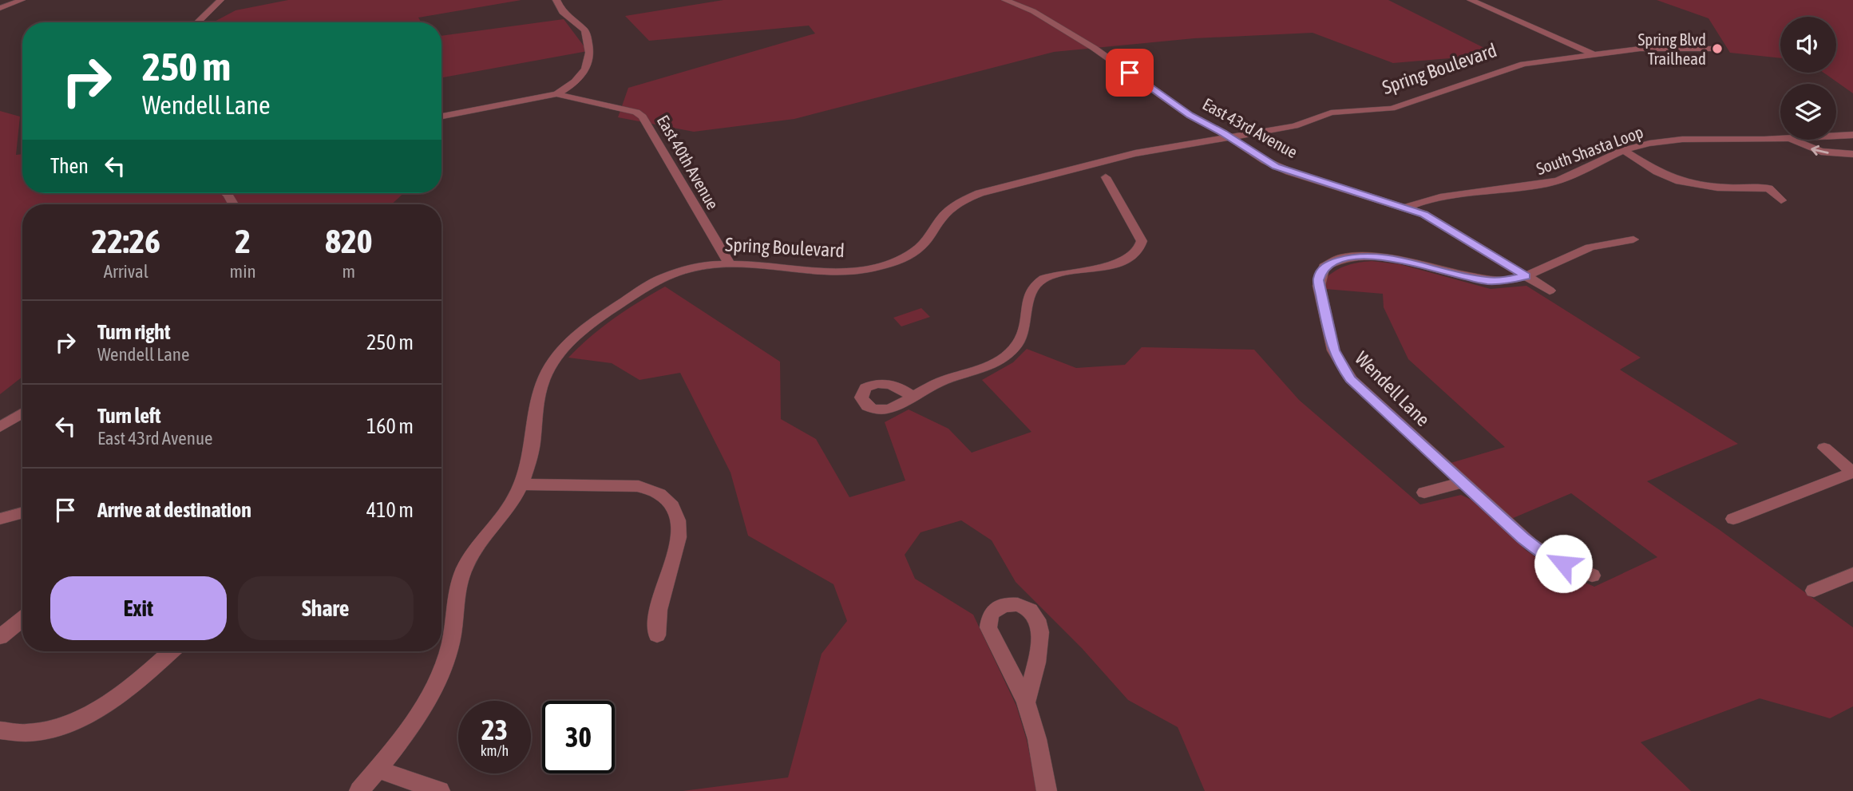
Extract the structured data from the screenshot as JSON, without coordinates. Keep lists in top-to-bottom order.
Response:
{
  "streets": {
    "street": [
      "Spring Boulevard",
      "East 43rd Avenue",
      "South Shasta Loop",
      "East 40th Avenue",
      "Wendell Lane"
    ]
  },
  "crossings": [
    ["Spring Boulevard", "East 43rd Avenue"],
    ["Spring Boulevard", "East 40th Avenue"],
    ["East 43rd Avenue", "South Shasta Loop"],
    ["East 43rd Avenue", "Wendell Lane"]
  ],
  "places": ["Spring Blvd Trailhead"],
  "page": {
    "turn": ["250 m", "Wendell Lane"],
    "then": "Then",
    "eta": [
      "22:26",
      "Arrival",
      "2",
      "min",
      "820",
      "m"
    ],
    "list": [
      {
        "name": "Turn right",
        "note": "Wendell Lane",
        "value": "250 m"
      },
      {
        "name": "Turn left",
        "note": "East 43rd Avenue",
        "value": "160 m"
      },
      {
        "name": "Arrive at destination",
        "value": "410 m"
      }
    ],
    "buttons": ["Exit", "Share"],
    "speed": "23 km/h",
    "limit": "30"
  }
}
